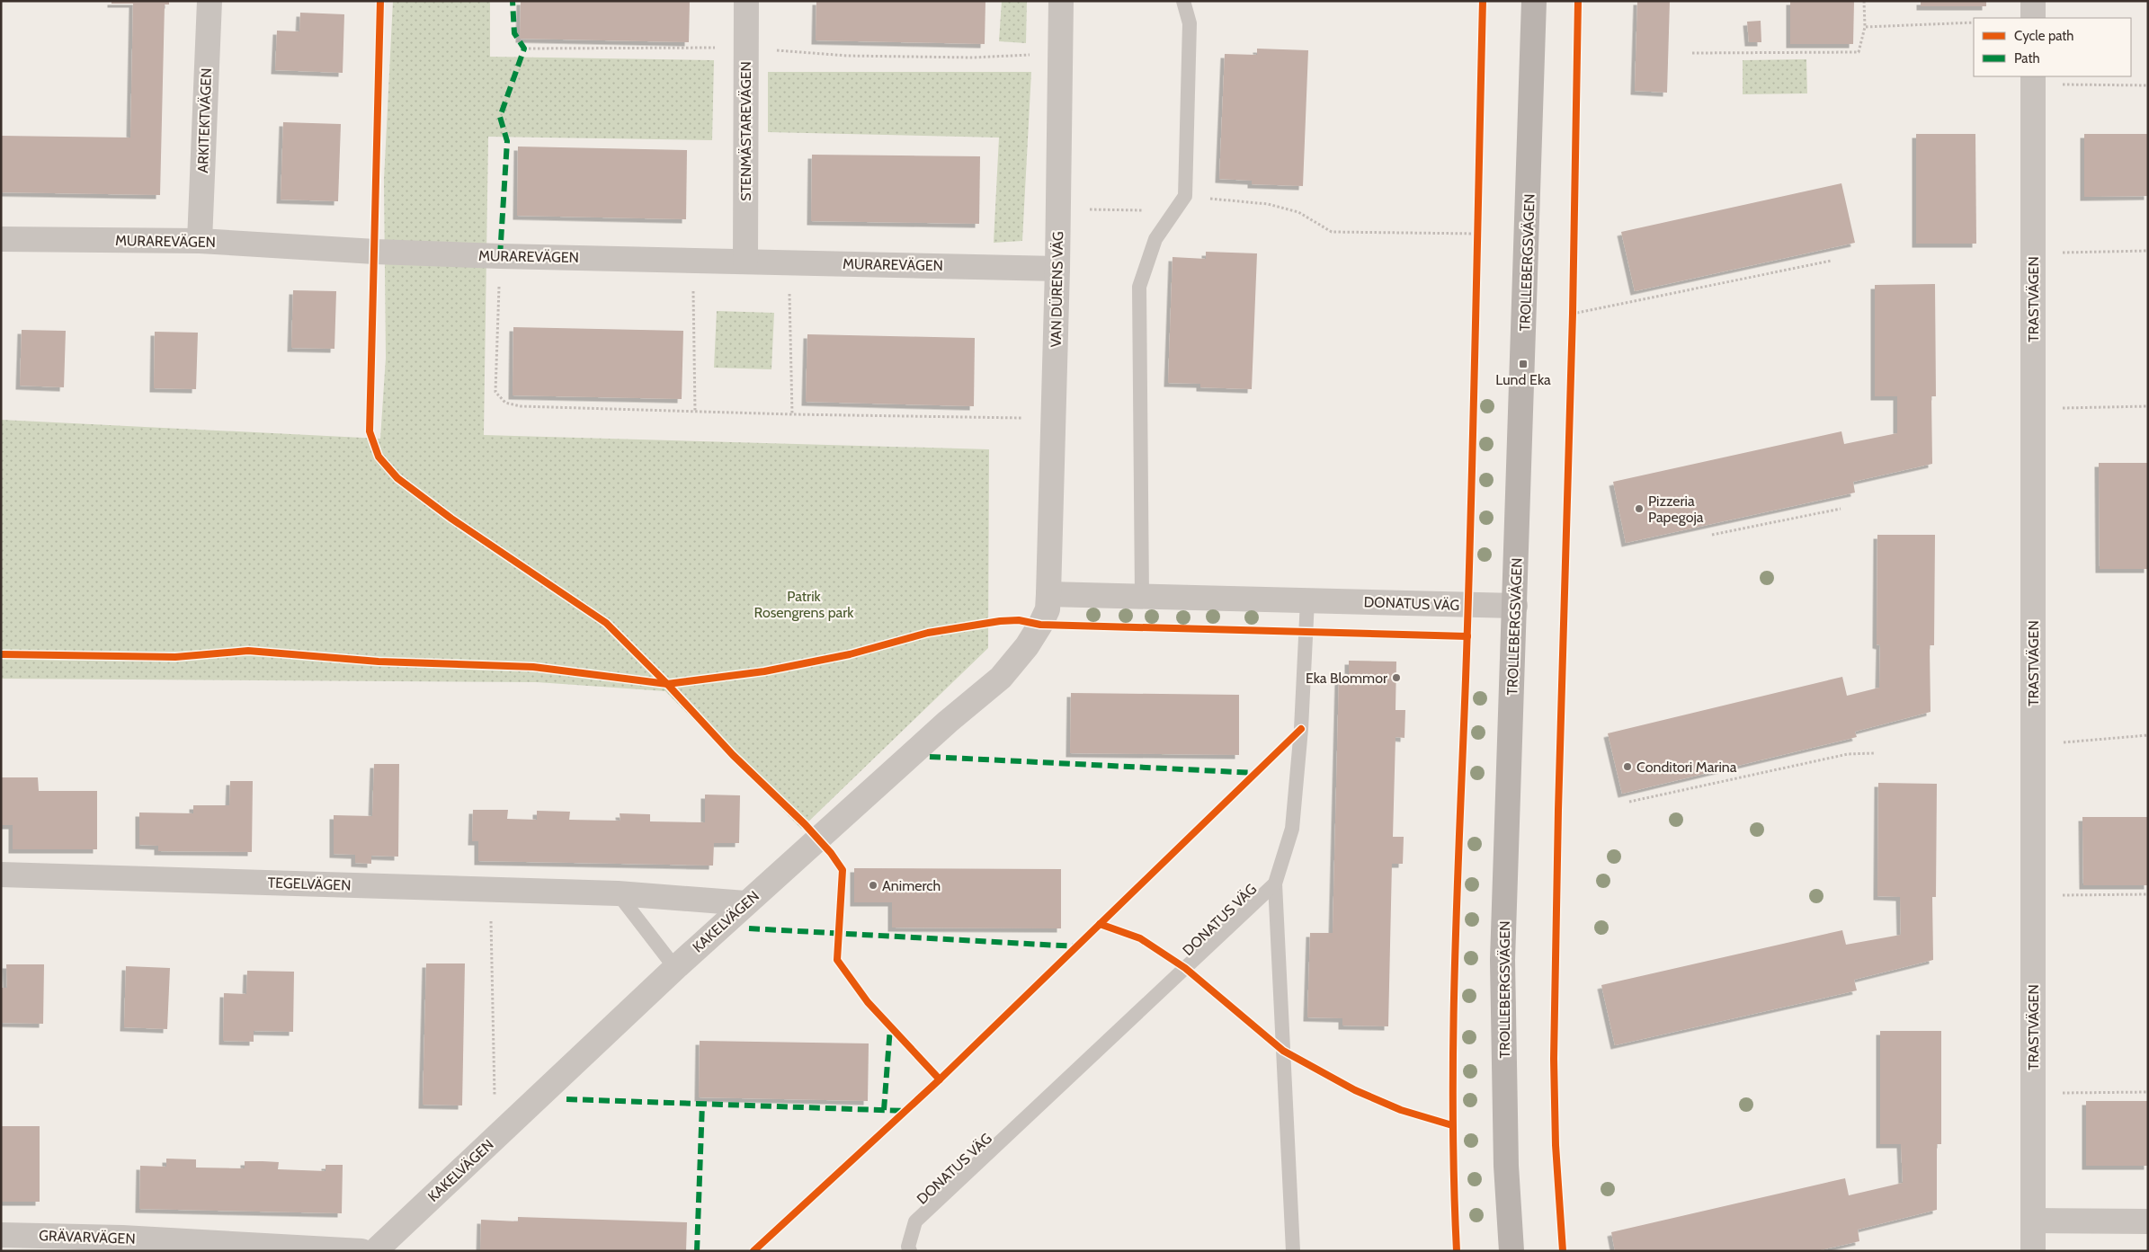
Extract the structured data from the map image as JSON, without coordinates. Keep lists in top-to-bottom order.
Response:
{
  "streets": {
    "street": [
      "ARKITEKTVÄGEN",
      "STENMÄSTAREVÄGEN",
      "MURAREVÄGEN",
      "TROLLEBERGSVÄGEN",
      "VAN DÜRENS VÄG",
      "TRASTVÄGEN",
      "DONATUS VÄG",
      "TEGELVÄGEN",
      "KAKELVÄGEN",
      "GRÄVARVÄGEN"
    ]
  },
  "crossings": [
    ["ARKITEKTVÄGEN", "MURAREVÄGEN"],
    ["STENMÄSTAREVÄGEN", "MURAREVÄGEN"],
    ["MURAREVÄGEN", "VAN DÜRENS VÄG"],
    ["TROLLEBERGSVÄGEN", "DONATUS VÄG"],
    ["VAN DÜRENS VÄG", "DONATUS VÄG"],
    ["VAN DÜRENS VÄG", "KAKELVÄGEN"],
    ["DONATUS VÄG", "KAKELVÄGEN"],
    ["TEGELVÄGEN", "KAKELVÄGEN"]
  ],
  "parks": ["Patrik Rosengrens park"],
  "places": {
    "transit": ["Lund Eka"],
    "other": [
      "Pizzeria Papegoja",
      "Eka Blommor",
      "Conditori Marina",
      "Animerch"
    ]
  },
  "legend": ["Cycle path", "Path"]
}
